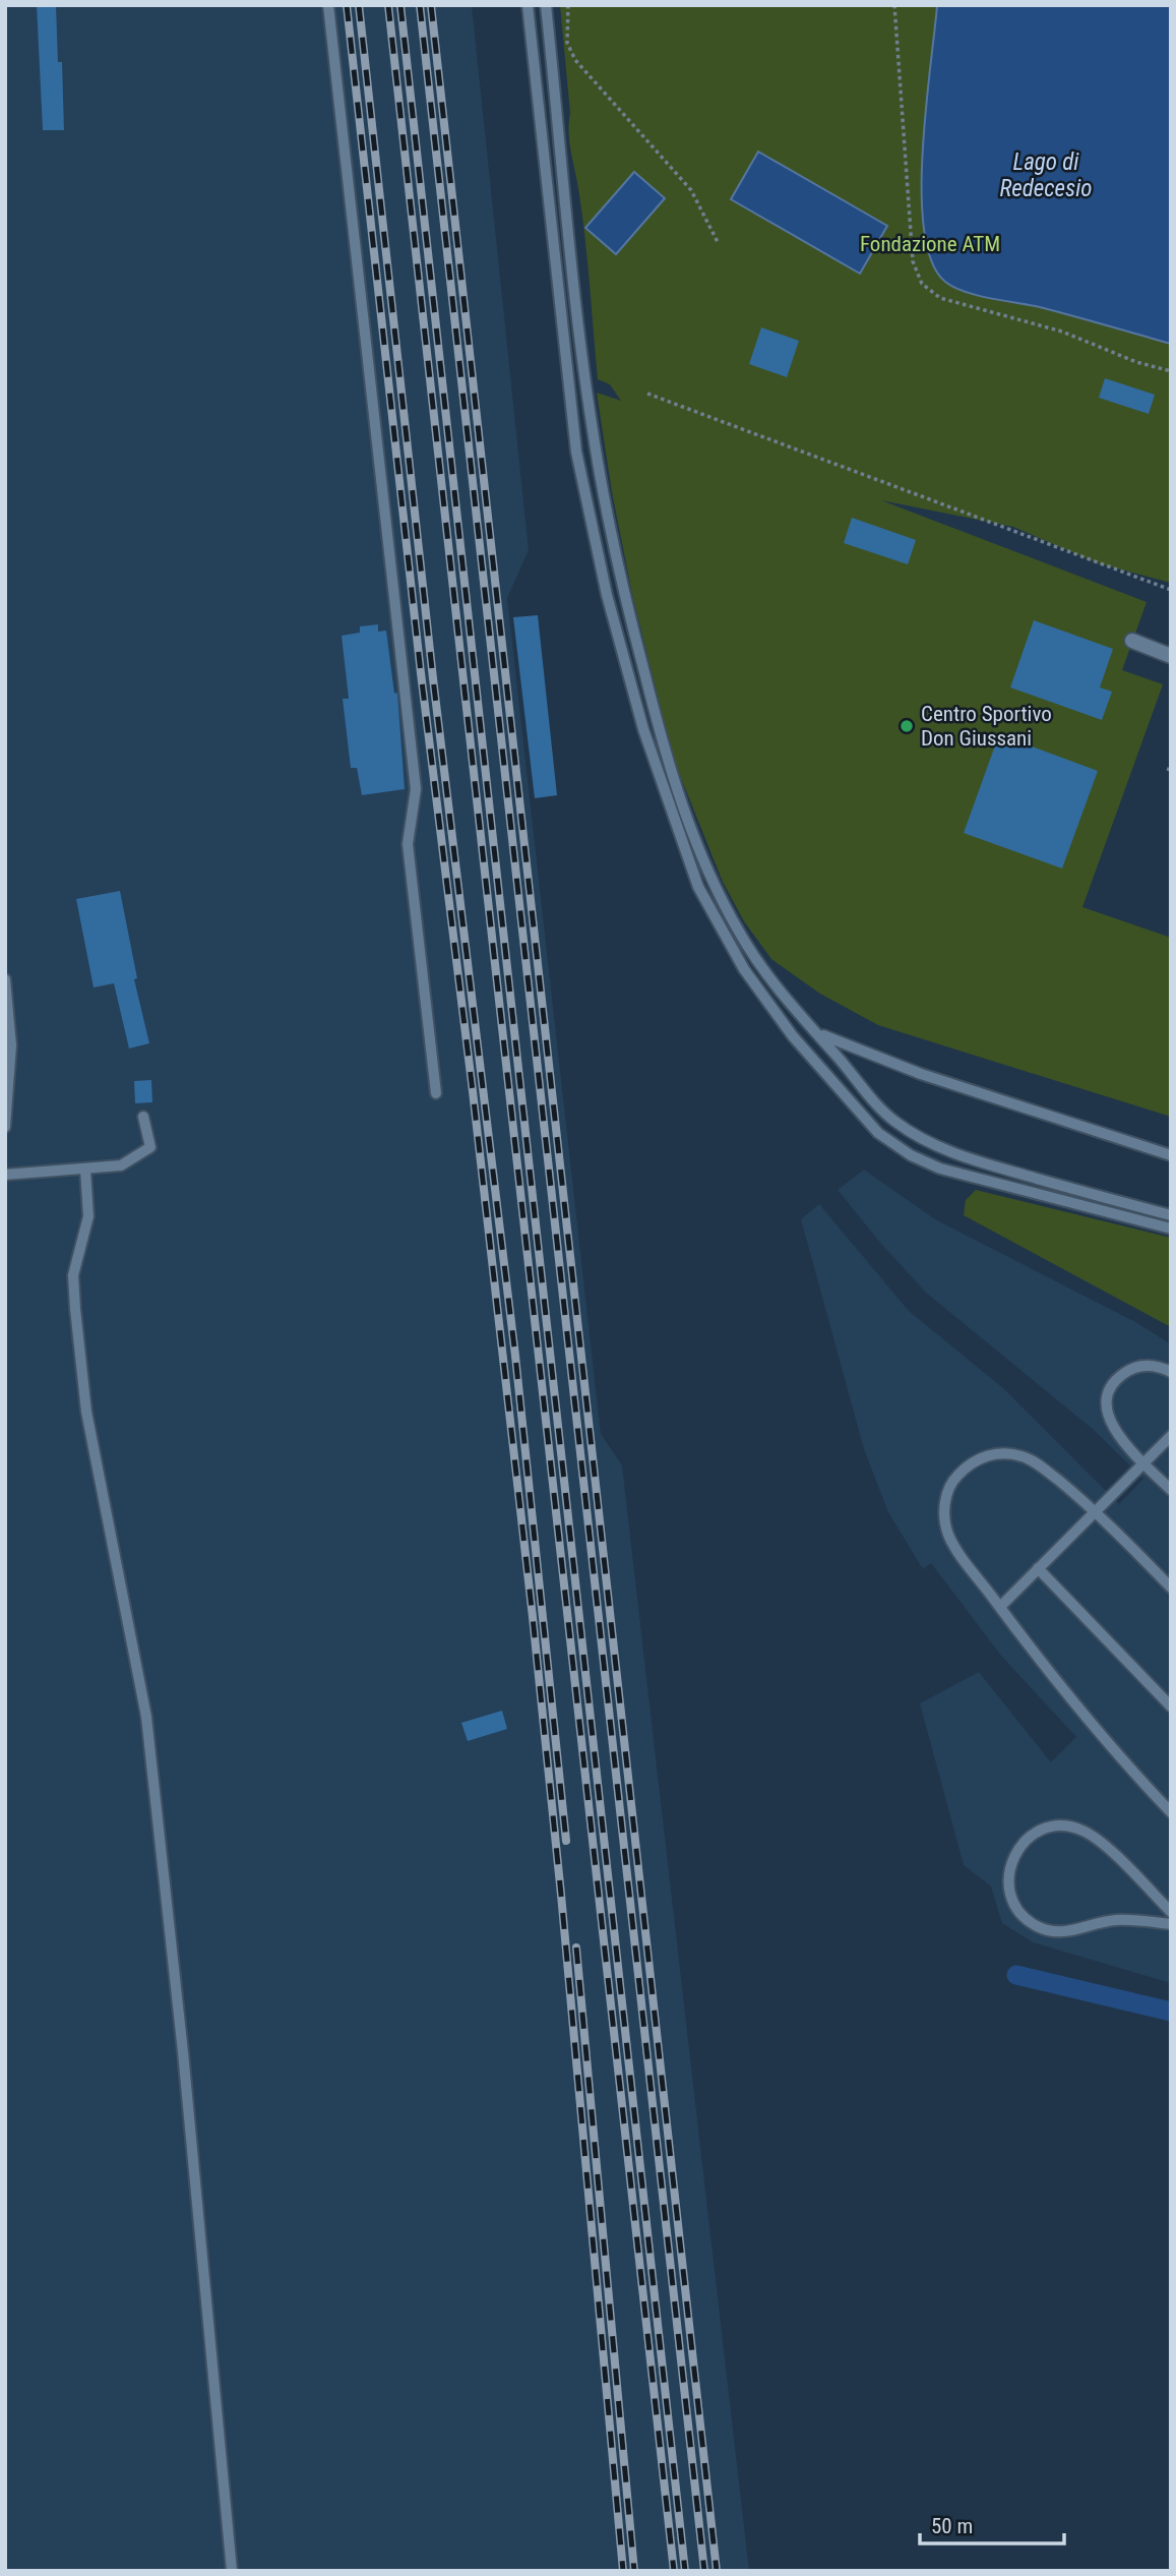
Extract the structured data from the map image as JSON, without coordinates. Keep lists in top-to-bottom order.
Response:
{
  "water": ["Lago di Redecesio"],
  "parks": ["Fondazione ATM"],
  "places": ["Centro Sportivo Don Giussani"],
  "scale_bar": "50 m"
}
